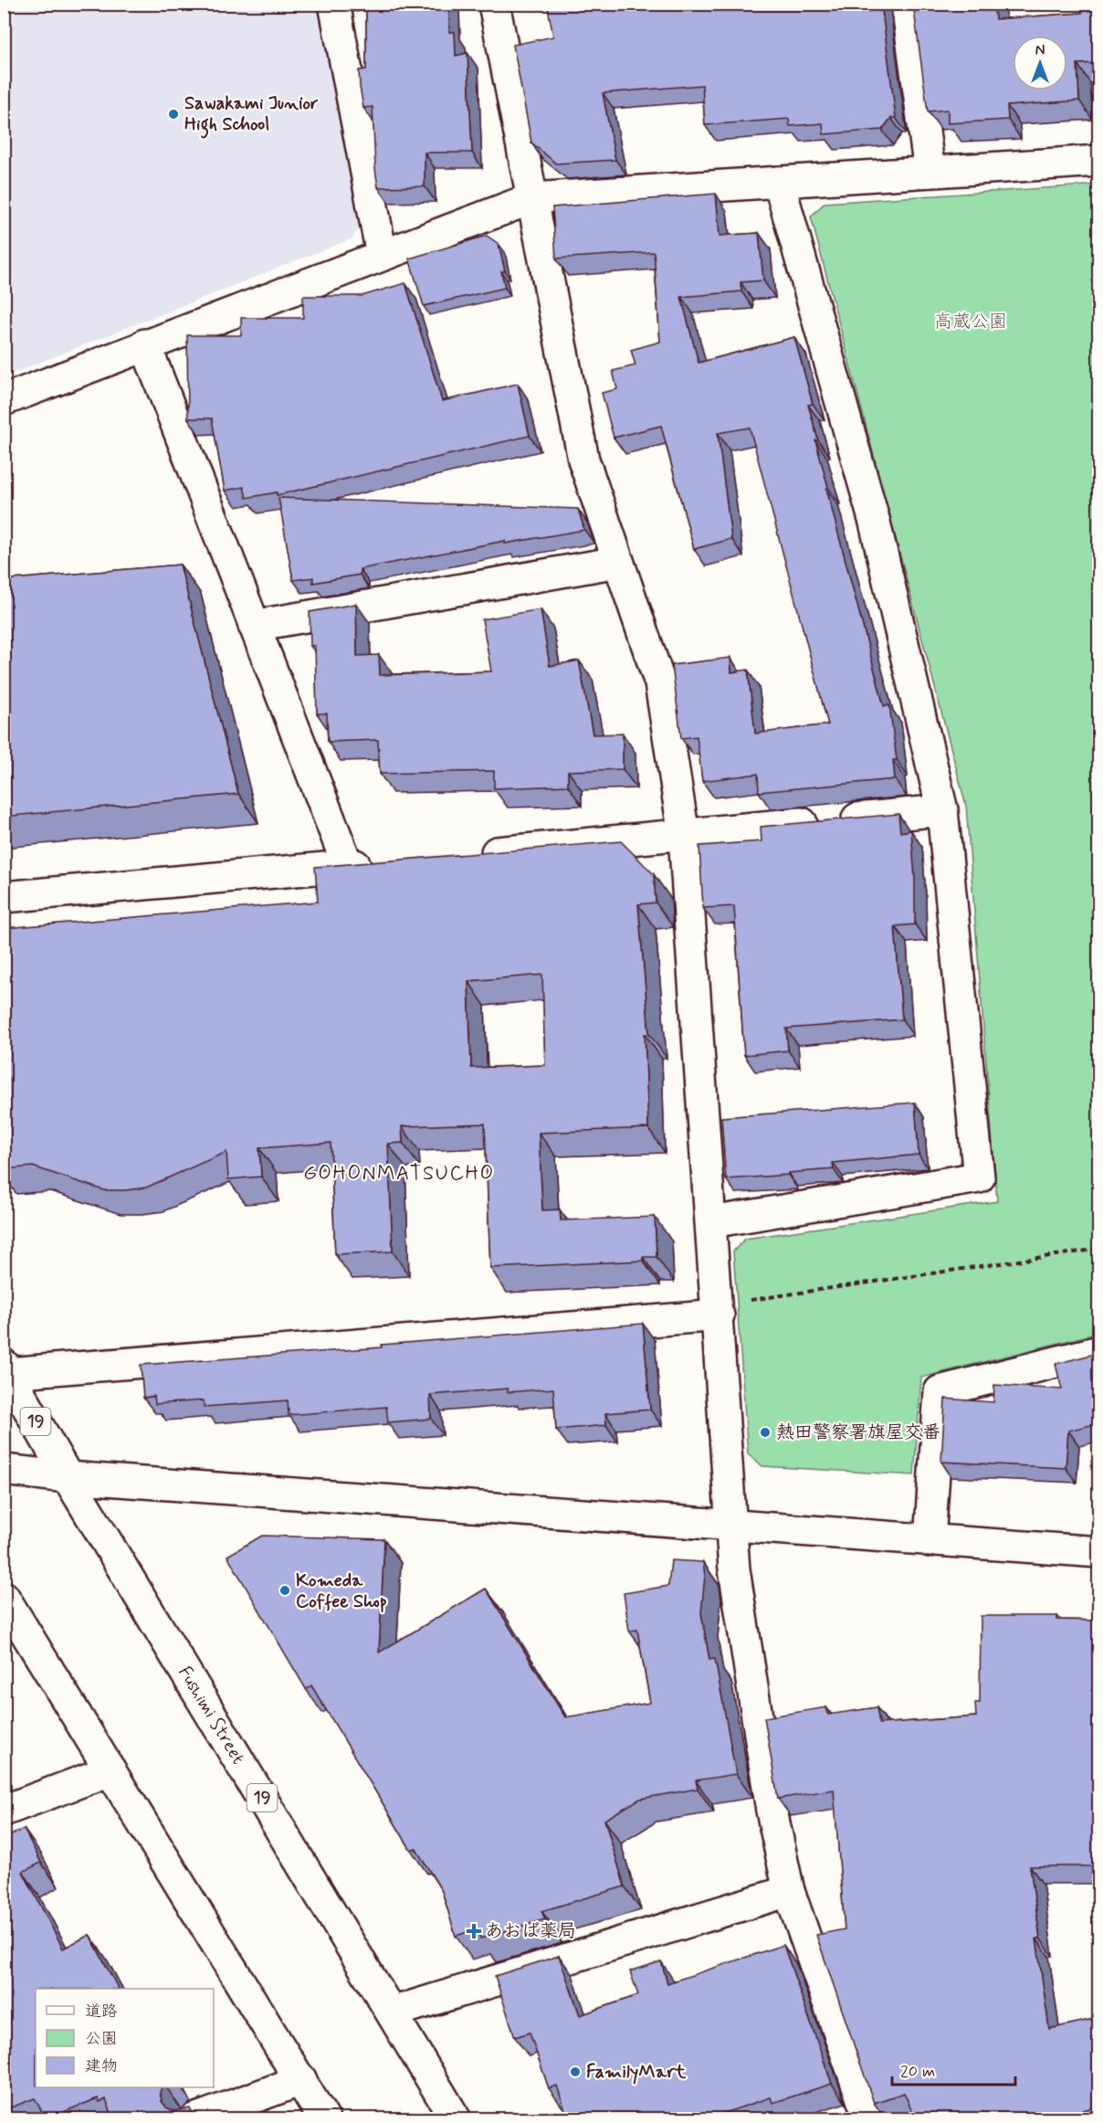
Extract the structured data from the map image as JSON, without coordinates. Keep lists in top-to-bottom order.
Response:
{
  "streets": {
    "main road": ["19", "Fushimi Street"]
  },
  "districts": ["GOHONMATSUCHO"],
  "parks": ["高蔵公園"],
  "places": {
    "other": [
      "Sawakami Junior High School",
      "熱田警察署旗屋交番",
      "Komeda Coffee Shop",
      "FamilyMart"
    ],
    "health": ["あおば薬局"]
  },
  "legend": ["道路", "公園", "建物"],
  "scale_bar": "20 m",
  "north": "top"
}
